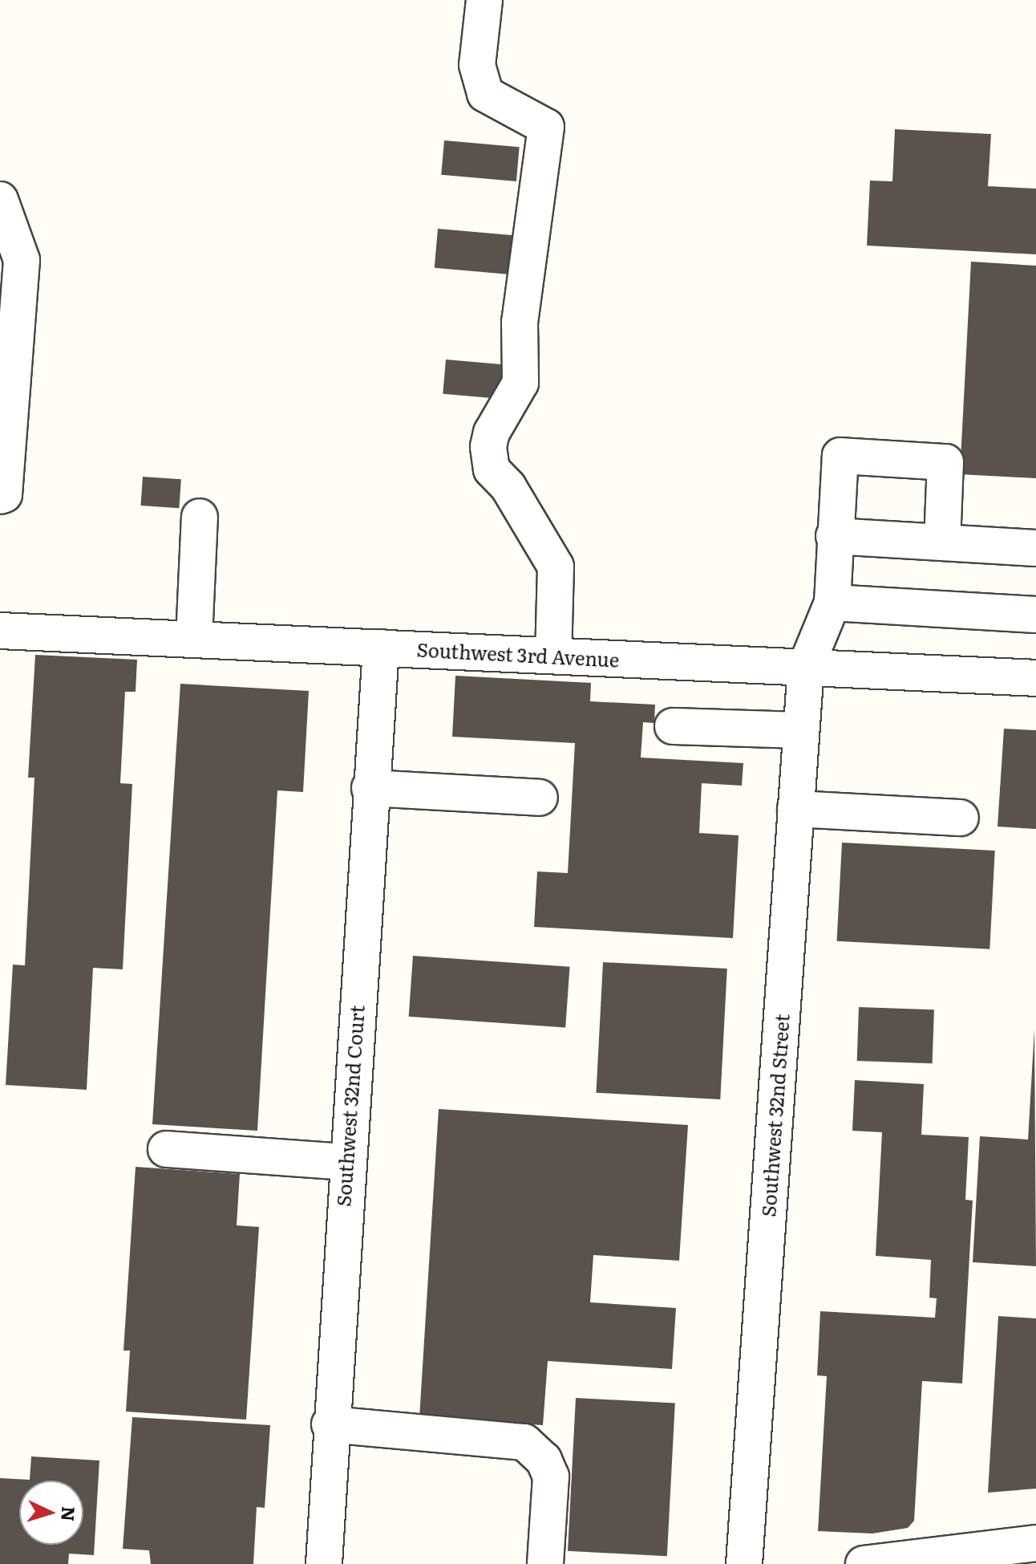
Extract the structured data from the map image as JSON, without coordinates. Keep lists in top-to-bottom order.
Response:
{
  "streets": {
    "street": ["Southwest 3rd Avenue", "Southwest 32nd Court", "Southwest 32nd Street"]
  },
  "crossings": [
    ["Southwest 3rd Avenue", "Southwest 32nd Court"],
    ["Southwest 3rd Avenue", "Southwest 32nd Street"]
  ],
  "north": "right"
}
